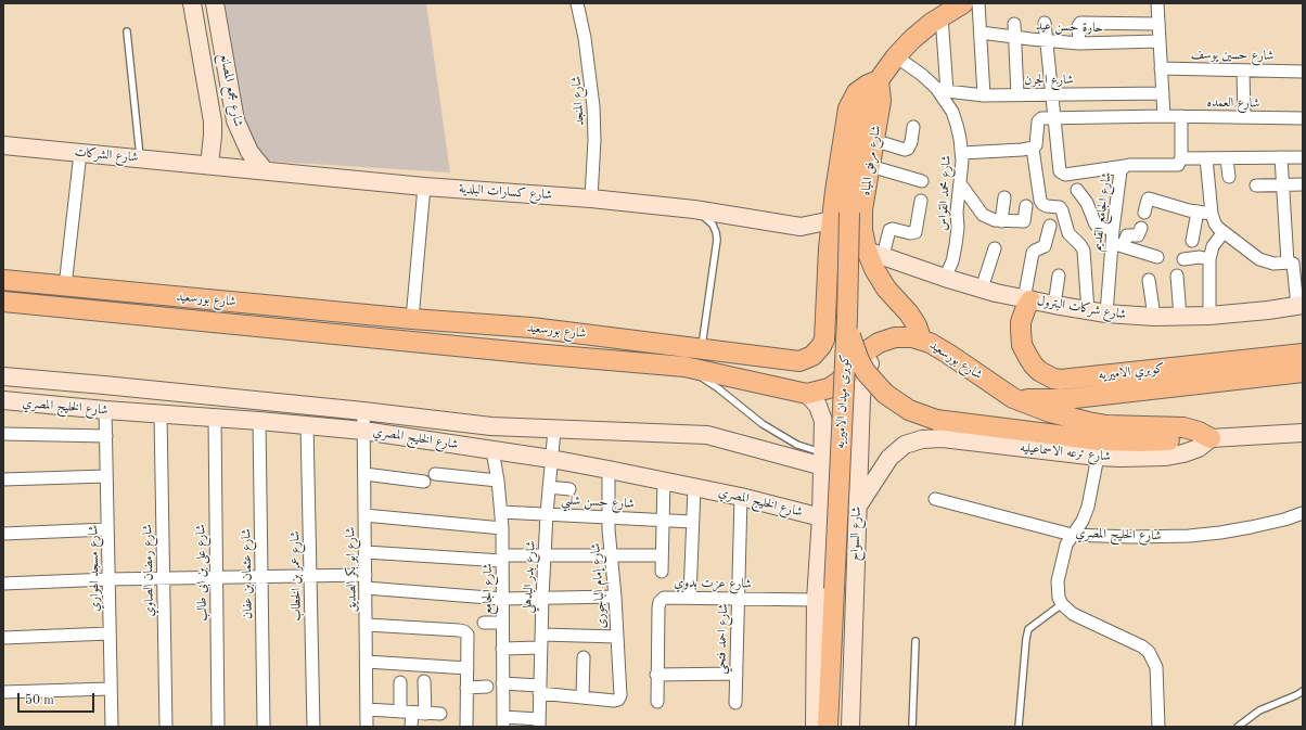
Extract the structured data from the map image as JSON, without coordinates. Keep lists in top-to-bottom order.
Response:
{
  "streets": {
    "main road": [
      "شارع مرفق المياه",
      "شارع بورسعيد",
      "كوبري الاميريه",
      "كوبرى ميدان الاميريه"
    ],
    "street": [
      "حارة حسن عيد",
      "شارع حسين يوسف",
      "شارع الجرن",
      "شارع مجمع المصانع",
      "شارع المنجد",
      "شارع العمده",
      "شارع الشركات",
      "شارع كسارات البلدية",
      "شارع محمد القواس",
      "شارع الجامع القديم",
      "شارع شركات البترول",
      "شارع الخليج المصري",
      "شارع ترعه الاسماعيليه",
      "شارع حسن شلبي",
      "شارع السواح",
      "شارع مسجد الهواري",
      "شارع ابو بكر الصديق",
      "شارع رمضان الصاوي",
      "شارع على بن ابى طالب",
      "شارع عثمان بن عفان",
      "شارع عمر بن الخطاب",
      "شارع بدر البدهلي",
      "شارع عزت بدوي",
      "شارع إمام الباجورى",
      "شارع الجامع",
      "شارع احمد فتحي"
    ]
  },
  "crossings": [
    ["شارع الجرن", "شارع محمد القواس"],
    ["شارع مجمع المصانع", "شارع الشركات"],
    ["شارع مجمع المصانع", "شارع كسارات البلدية"],
    ["شارع المنجد", "شارع كسارات البلدية"],
    ["شارع الشركات", "شارع كسارات البلدية"],
    ["شارع مرفق المياه", "شارع بورسعيد"],
    ["شارع مرفق المياه", "شارع شركات البترول"],
    ["شارع مرفق المياه", "كوبرى ميدان الاميريه"],
    ["شارع كسارات البلدية", "شارع بورسعيد"],
    ["شارع محمد القواس", "شارع شركات البترول"],
    ["شارع الجامع القديم", "شارع شركات البترول"],
    ["شارع بورسعيد", "كوبري الاميريه"],
    ["شارع بورسعيد", "كوبرى ميدان الاميريه"],
    ["شارع بورسعيد", "شارع الخليج المصري"],
    ["شارع بورسعيد", "شارع ترعه الاسماعيليه"],
    ["شارع بورسعيد", "شارع السواح"],
    ["شارع شركات البترول", "كوبري الاميريه"],
    ["شارع الخليج المصري", "شارع مسجد الهواري"],
    ["شارع الخليج المصري", "شارع ابو بكر الصديق"],
    ["شارع الخليج المصري", "شارع رمضان الصاوي"],
    ["شارع الخليج المصري", "شارع على بن ابى طالب"],
    ["شارع الخليج المصري", "شارع عثمان بن عفان"],
    ["شارع الخليج المصري", "شارع عمر بن الخطاب"],
    ["شارع الخليج المصري", "شارع بدر البدهلي"],
    ["شارع الخليج المصري", "شارع إمام الباجورى"],
    ["شارع الخليج المصري", "شارع الجامع"],
    ["شارع الخليج المصري", "شارع احمد فتحي"],
    ["شارع ترعه الاسماعيليه", "شارع السواح"],
    ["شارع حسن شلبي", "شارع بدر البدهلي"],
    ["شارع حسن شلبي", "شارع إمام الباجورى"],
    ["شارع حسن شلبي", "شارع الجامع"],
    ["شارع عزت بدوي", "شارع احمد فتحي"]
  ],
  "scale_bar": "50 m"
}
